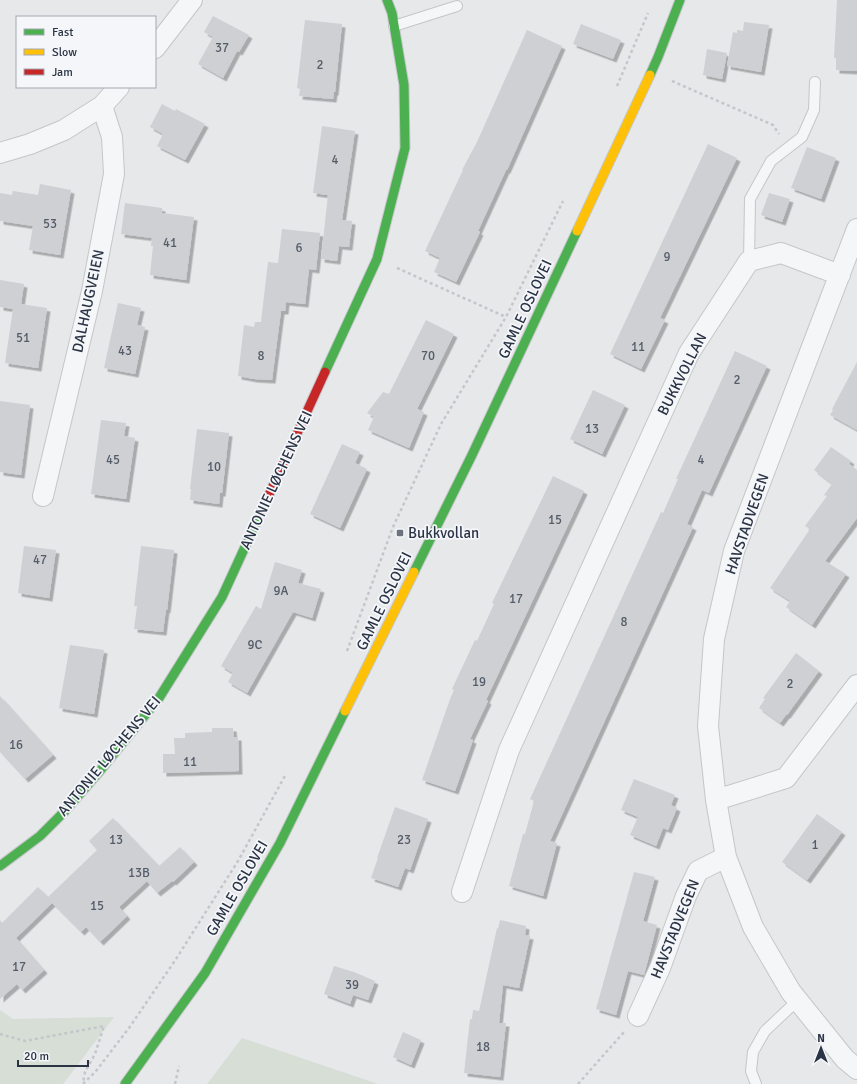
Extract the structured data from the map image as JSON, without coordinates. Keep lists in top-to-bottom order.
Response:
{
  "streets": {
    "street": [
      "DALHAUGVEIEN",
      "GAMLE OSLOVEI",
      "BUKKVOLLAN",
      "ANTONIE LØCHENS VEI",
      "HAVSTADVEGEN"
    ]
  },
  "places": {
    "transit": ["Bukkvollan"]
  },
  "house_numbers": [
    "37",
    "2",
    "4",
    "53",
    "41",
    "6",
    "9",
    "51",
    "11",
    "43",
    "8",
    "70",
    "2",
    "13",
    "45",
    "4",
    "10",
    "15",
    "47",
    "9A",
    "17",
    "8",
    "9C",
    "19",
    "2",
    "16",
    "11",
    "13",
    "23",
    "1",
    "13B",
    "15",
    "17",
    "39",
    "18"
  ],
  "legend": ["Fast", "Slow", "Jam"],
  "scale_bar": "20 m",
  "north": "top"
}
